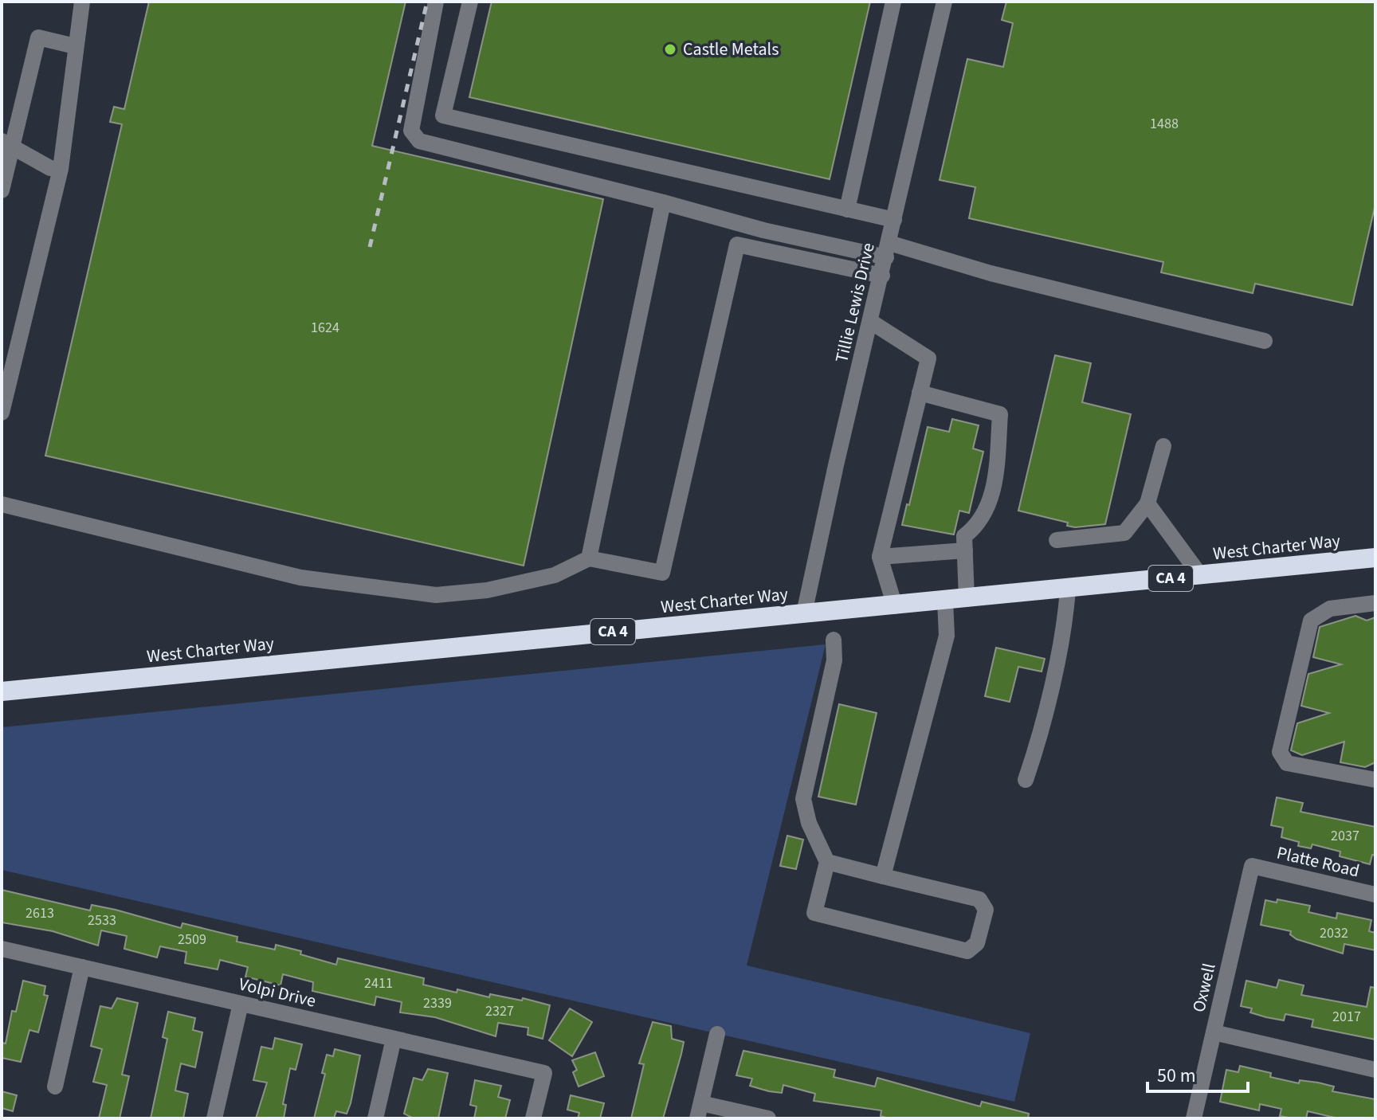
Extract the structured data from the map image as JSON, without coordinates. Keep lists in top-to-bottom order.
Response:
{
  "streets": {
    "highway": ["West Charter Way", "CA 4"],
    "street": [
      "Tillie Lewis Drive",
      "Platte Road",
      "Oxwell",
      "Volpi Drive"
    ]
  },
  "crossings": [
    ["Tillie Lewis Drive", "West Charter Way"],
    ["Platte Road", "Oxwell"]
  ],
  "places": ["Castle Metals"],
  "house_numbers": [
    "1488",
    "1624",
    "2037",
    "2613",
    "2533",
    "2032",
    "2509",
    "2411",
    "2339",
    "2327",
    "2017"
  ],
  "scale_bar": "50 m"
}
